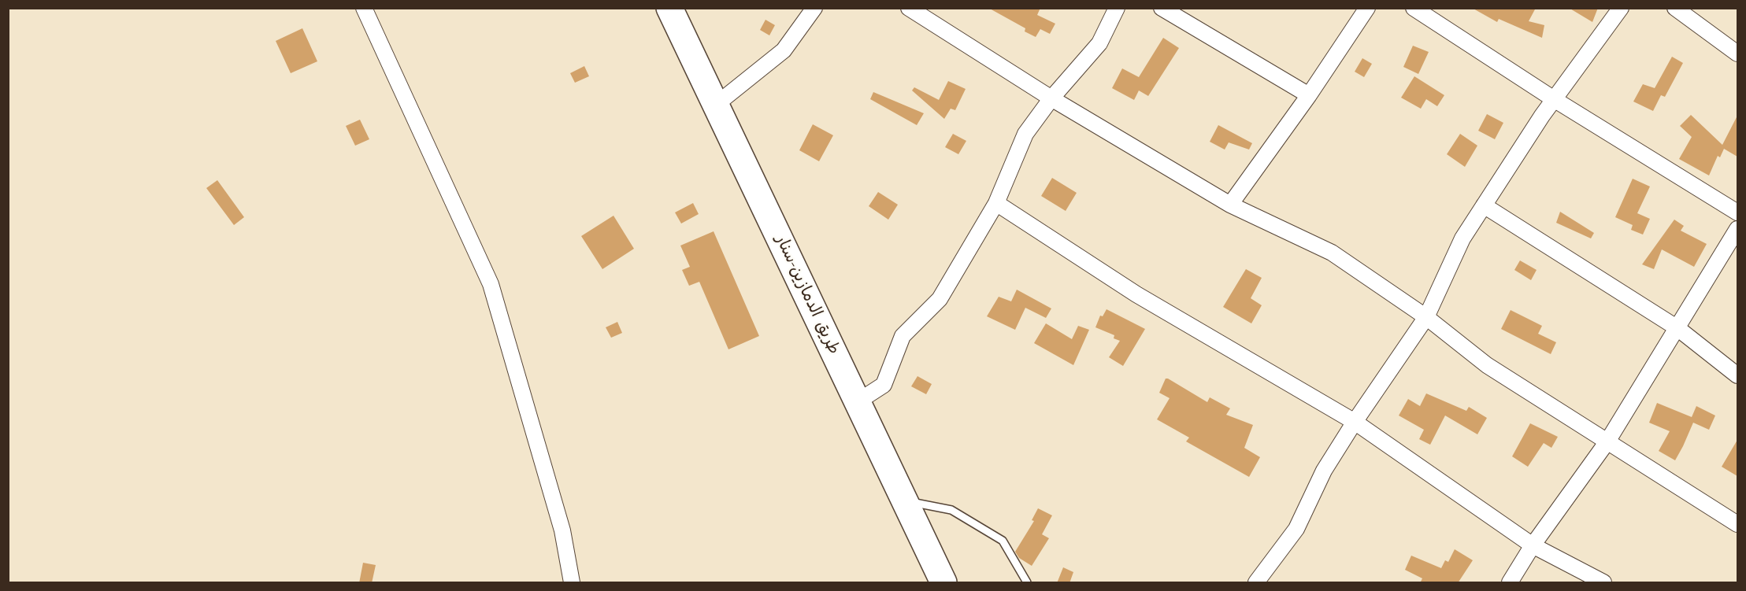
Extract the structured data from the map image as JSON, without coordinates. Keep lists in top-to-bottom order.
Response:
{
  "streets": {
    "highway": ["طريق الدمازين-سنار"]
  }
}
